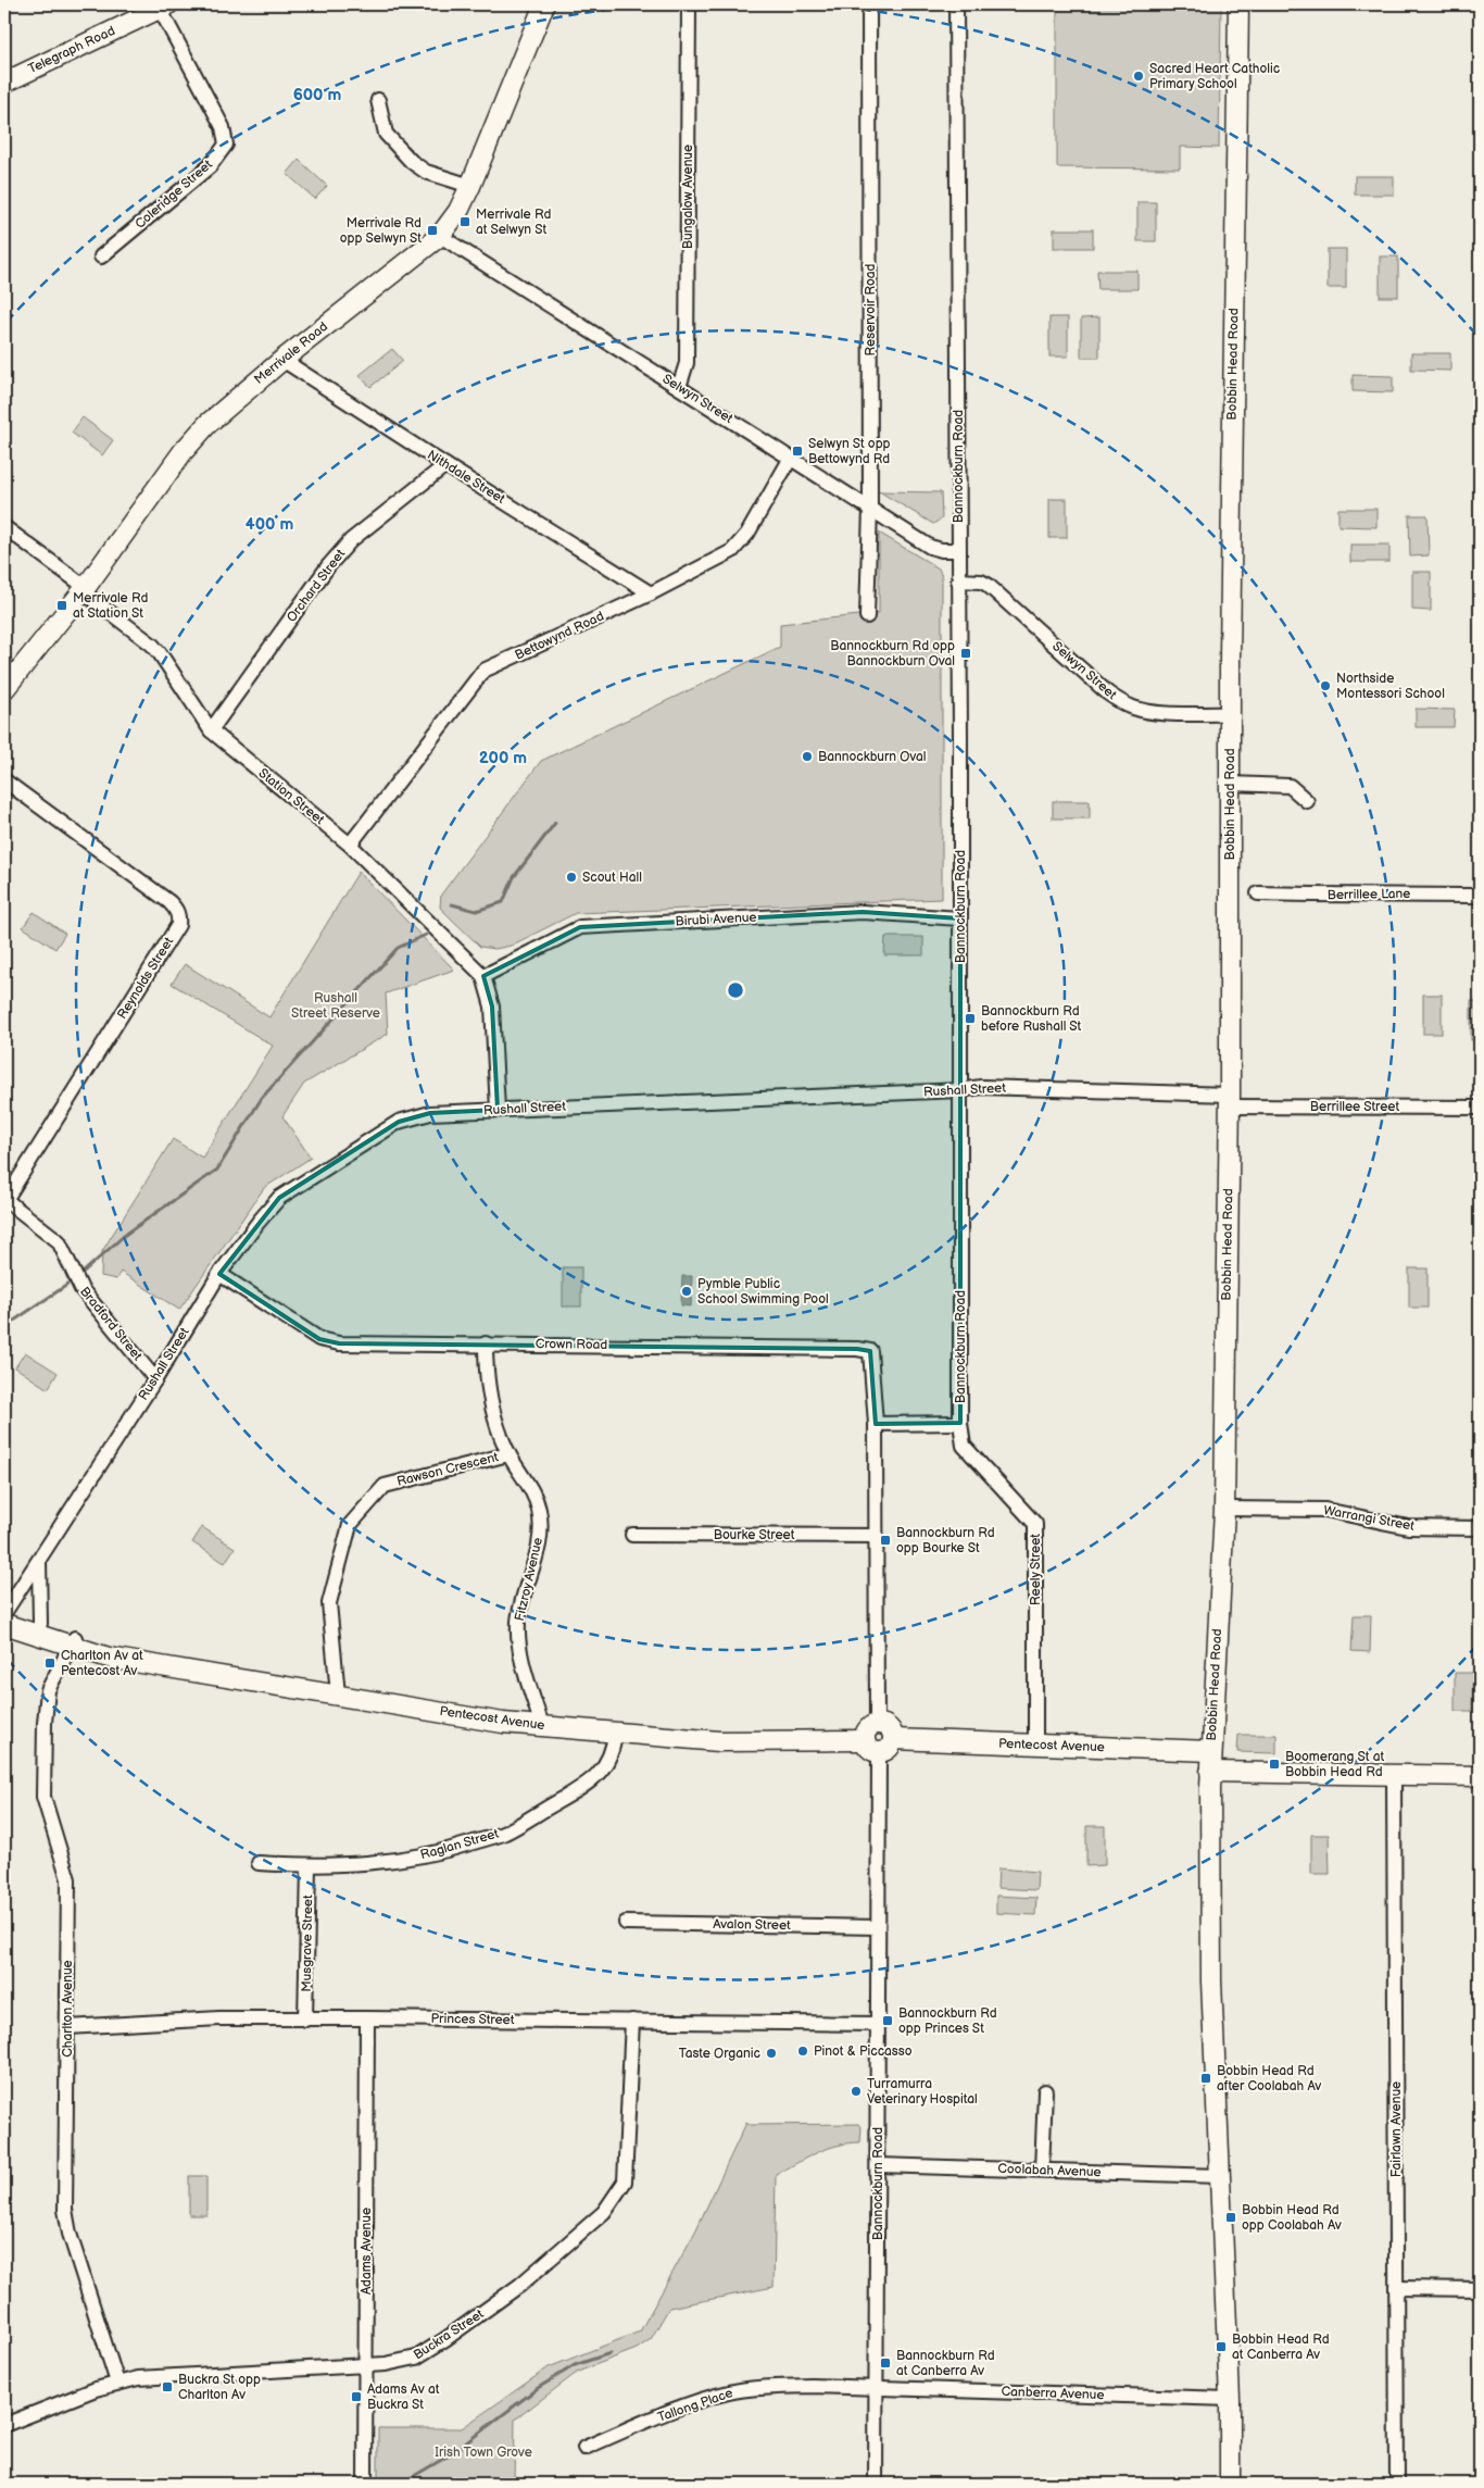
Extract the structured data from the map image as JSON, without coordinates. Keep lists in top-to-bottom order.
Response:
{
  "streets": {
    "main road": [
      "Telegraph Road",
      "Merrivale Road",
      "Bobbin Head Road",
      "Pentecost Avenue"
    ],
    "street": [
      "Coleridge Street",
      "Bungalow Avenue",
      "Reservoir Road",
      "Selwyn Street",
      "Bannockburn Road",
      "Nithdale Street",
      "Orchard Street",
      "Bettowynd Road",
      "Station Street",
      "Berrillee Lane",
      "Birubi Avenue",
      "Reynolds Street",
      "Rushall Street",
      "Berrillee Street",
      "Bradford Street",
      "Crown Road",
      "Rawson Crescent",
      "Warrangi Street",
      "Bourke Street",
      "Reely Street",
      "Fitzroy Avenue",
      "Raglan Street",
      "Avalon Street",
      "Musgrave Street",
      "Charlton Avenue",
      "Princes Street",
      "Fairlawn Avenue",
      "Coolabah Avenue",
      "Adams Avenue",
      "Buckra Street",
      "Canberra Avenue",
      "Tallong Place"
    ]
  },
  "crossings": [
    ["Telegraph Road", "Coleridge Street"],
    ["Bungalow Avenue", "Selwyn Street"],
    ["Reservoir Road", "Selwyn Street"],
    ["Merrivale Road", "Selwyn Street"],
    ["Merrivale Road", "Nithdale Street"],
    ["Merrivale Road", "Station Street"],
    ["Bobbin Head Road", "Selwyn Street"],
    ["Bobbin Head Road", "Rushall Street"],
    ["Bobbin Head Road", "Berrillee Street"],
    ["Bobbin Head Road", "Warrangi Street"],
    ["Bobbin Head Road", "Pentecost Avenue"],
    ["Bobbin Head Road", "Coolabah Avenue"],
    ["Bobbin Head Road", "Canberra Avenue"],
    ["Selwyn Street", "Bannockburn Road"],
    ["Selwyn Street", "Bettowynd Road"],
    ["Bannockburn Road", "Birubi Avenue"],
    ["Bannockburn Road", "Rushall Street"],
    ["Bannockburn Road", "Crown Road"],
    ["Bannockburn Road", "Reely Street"],
    ["Bannockburn Road", "Pentecost Avenue"],
    ["Bannockburn Road", "Avalon Street"],
    ["Bannockburn Road", "Princes Street"],
    ["Bannockburn Road", "Coolabah Avenue"],
    ["Bannockburn Road", "Canberra Avenue"],
    ["Bannockburn Road", "Tallong Place"],
    ["Nithdale Street", "Orchard Street"],
    ["Nithdale Street", "Bettowynd Road"],
    ["Orchard Street", "Station Street"],
    ["Bettowynd Road", "Station Street"],
    ["Station Street", "Birubi Avenue"],
    ["Station Street", "Rushall Street"],
    ["Reynolds Street", "Bradford Street"],
    ["Rushall Street", "Berrillee Street"],
    ["Rushall Street", "Bradford Street"],
    ["Rushall Street", "Crown Road"],
    ["Rushall Street", "Pentecost Avenue"],
    ["Crown Road", "Fitzroy Avenue"],
    ["Rawson Crescent", "Fitzroy Avenue"],
    ["Rawson Crescent", "Pentecost Avenue"],
    ["Reely Street", "Pentecost Avenue"],
    ["Fitzroy Avenue", "Pentecost Avenue"],
    ["Pentecost Avenue", "Raglan Street"],
    ["Pentecost Avenue", "Charlton Avenue"],
    ["Raglan Street", "Musgrave Street"],
    ["Musgrave Street", "Princes Street"],
    ["Charlton Avenue", "Princes Street"],
    ["Charlton Avenue", "Buckra Street"],
    ["Princes Street", "Adams Avenue"],
    ["Princes Street", "Buckra Street"],
    ["Adams Avenue", "Buckra Street"],
    ["Canberra Avenue", "Tallong Place"]
  ],
  "parks": ["Rushall Street Reserve", "Irish Town Grove"],
  "places": {
    "other": [
      "Sacred Heart Catholic Primary School",
      "Northside Montessori School",
      "Bannockburn Oval",
      "Scout Hall",
      "Pymble Public School Swimming Pool",
      "Pinot & Piccasso",
      "Taste Organic",
      "Turramurra Veterinary Hospital"
    ],
    "transit": [
      "Merrivale Rd at Selwyn St",
      "Merrivale Rd opp Selwyn St",
      "Selwyn St opp Bettowynd Rd",
      "Merrivale Rd at Station St",
      "Bannockburn Rd opp Bannockburn Oval",
      "Bannockburn Rd before Rushall St",
      "Bannockburn Rd opp Bourke St",
      "Charlton Av at Pentecost Av",
      "Boomerang St at Bobbin Head Rd",
      "Bannockburn Rd opp Princes St",
      "Bobbin Head Rd after Coolabah Av",
      "Bobbin Head Rd opp Coolabah Av",
      "Bobbin Head Rd at Canberra Av",
      "Bannockburn Rd at Canberra Av",
      "Buckra St opp Charlton Av",
      "Adams Av at Buckra St"
    ]
  },
  "rings": ["600 m", "400 m", "200 m"]
}
